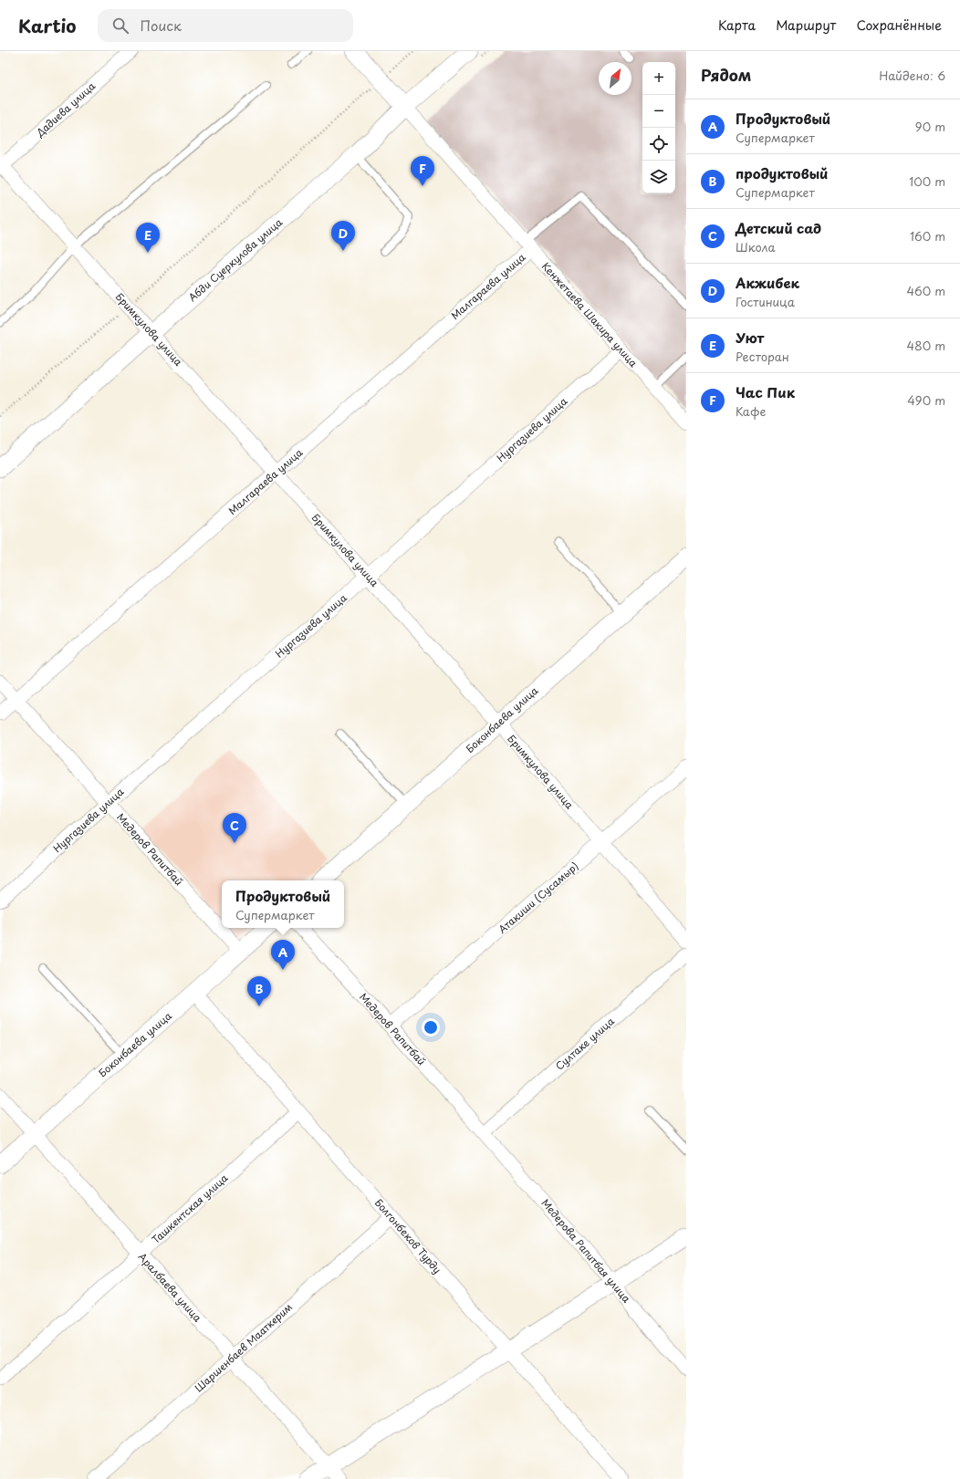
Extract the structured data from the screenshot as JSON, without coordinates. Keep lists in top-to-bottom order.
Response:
{
  "streets": {
    "street": [
      "Дадиева улица",
      "Абди Суеркулова улица",
      "Малгараева улица",
      "Кенжетаева Шакира улица",
      "Бримкулова улица",
      "Нургазиева улица",
      "Боконбаева улица",
      "Медеров Рапитбай",
      "Атакиши (Сусамыр)",
      "Султаке улица",
      "Ташкентская улица",
      "Болгонбеков Турду",
      "Медерова Рапитбая улица",
      "Аралбаева улица",
      "Шаршенбаев Мааткерим"
    ]
  },
  "crossings": [
    ["Дадиева улица", "Бримкулова улица"],
    ["Абди Суеркулова улица", "Кенжетаева Шакира улица"],
    ["Абди Суеркулова улица", "Бримкулова улица"],
    ["Малгараева улица", "Кенжетаева Шакира улица"],
    ["Малгараева улица", "Бримкулова улица"],
    ["Малгараева улица", "Медеров Рапитбай"],
    ["Кенжетаева Шакира улица", "Нургазиева улица"],
    ["Бримкулова улица", "Нургазиева улица"],
    ["Бримкулова улица", "Боконбаева улица"],
    ["Бримкулова улица", "Атакиши (Сусамыр)"],
    ["Нургазиева улица", "Медеров Рапитбай"],
    ["Боконбаева улица", "Медеров Рапитбай"],
    ["Боконбаева улица", "Болгонбеков Турду"],
    ["Боконбаева улица", "Аралбаева улица"],
    ["Медеров Рапитбай", "Атакиши (Сусамыр)"],
    ["Медеров Рапитбай", "Султаке улица"],
    ["Медеров Рапитбай", "Медерова Рапитбая улица"],
    ["Султаке улица", "Медерова Рапитбая улица"],
    ["Ташкентская улица", "Болгонбеков Турду"],
    ["Ташкентская улица", "Аралбаева улица"],
    ["Болгонбеков Турду", "Шаршенбаев Мааткерим"],
    ["Аралбаева улица", "Шаршенбаев Мааткерим"]
  ],
  "north": "top right",
  "page": {
    "header": "Kartio",
    "search": "Поиск",
    "nav": ["Карта", "Маршрут", "Сохранённые"],
    "heading": ["Рядом", "Найдено: 6"],
    "map_buttons": ["+", "−"],
    "list": [
      {
        "mark": "A",
        "name": "Продуктовый",
        "note": "Супермаркет",
        "value": "90 m"
      },
      {
        "mark": "B",
        "name": "продуктовый",
        "note": "Супермаркет",
        "value": "100 m"
      },
      {
        "mark": "C",
        "name": "Детский сад",
        "note": "Школа",
        "value": "160 m"
      },
      {
        "mark": "D",
        "name": "Акжибек",
        "note": "Гостиница",
        "value": "460 m"
      },
      {
        "mark": "E",
        "name": "Уют",
        "note": "Ресторан",
        "value": "480 m"
      },
      {
        "mark": "F",
        "name": "Час Пик",
        "note": "Кафе",
        "value": "490 m"
      }
    ],
    "pins": [
      "F",
      "D",
      "E",
      "C",
      "A",
      "B"
    ],
    "popup": ["Продуктовый", "Супермаркет"]
  }
}
